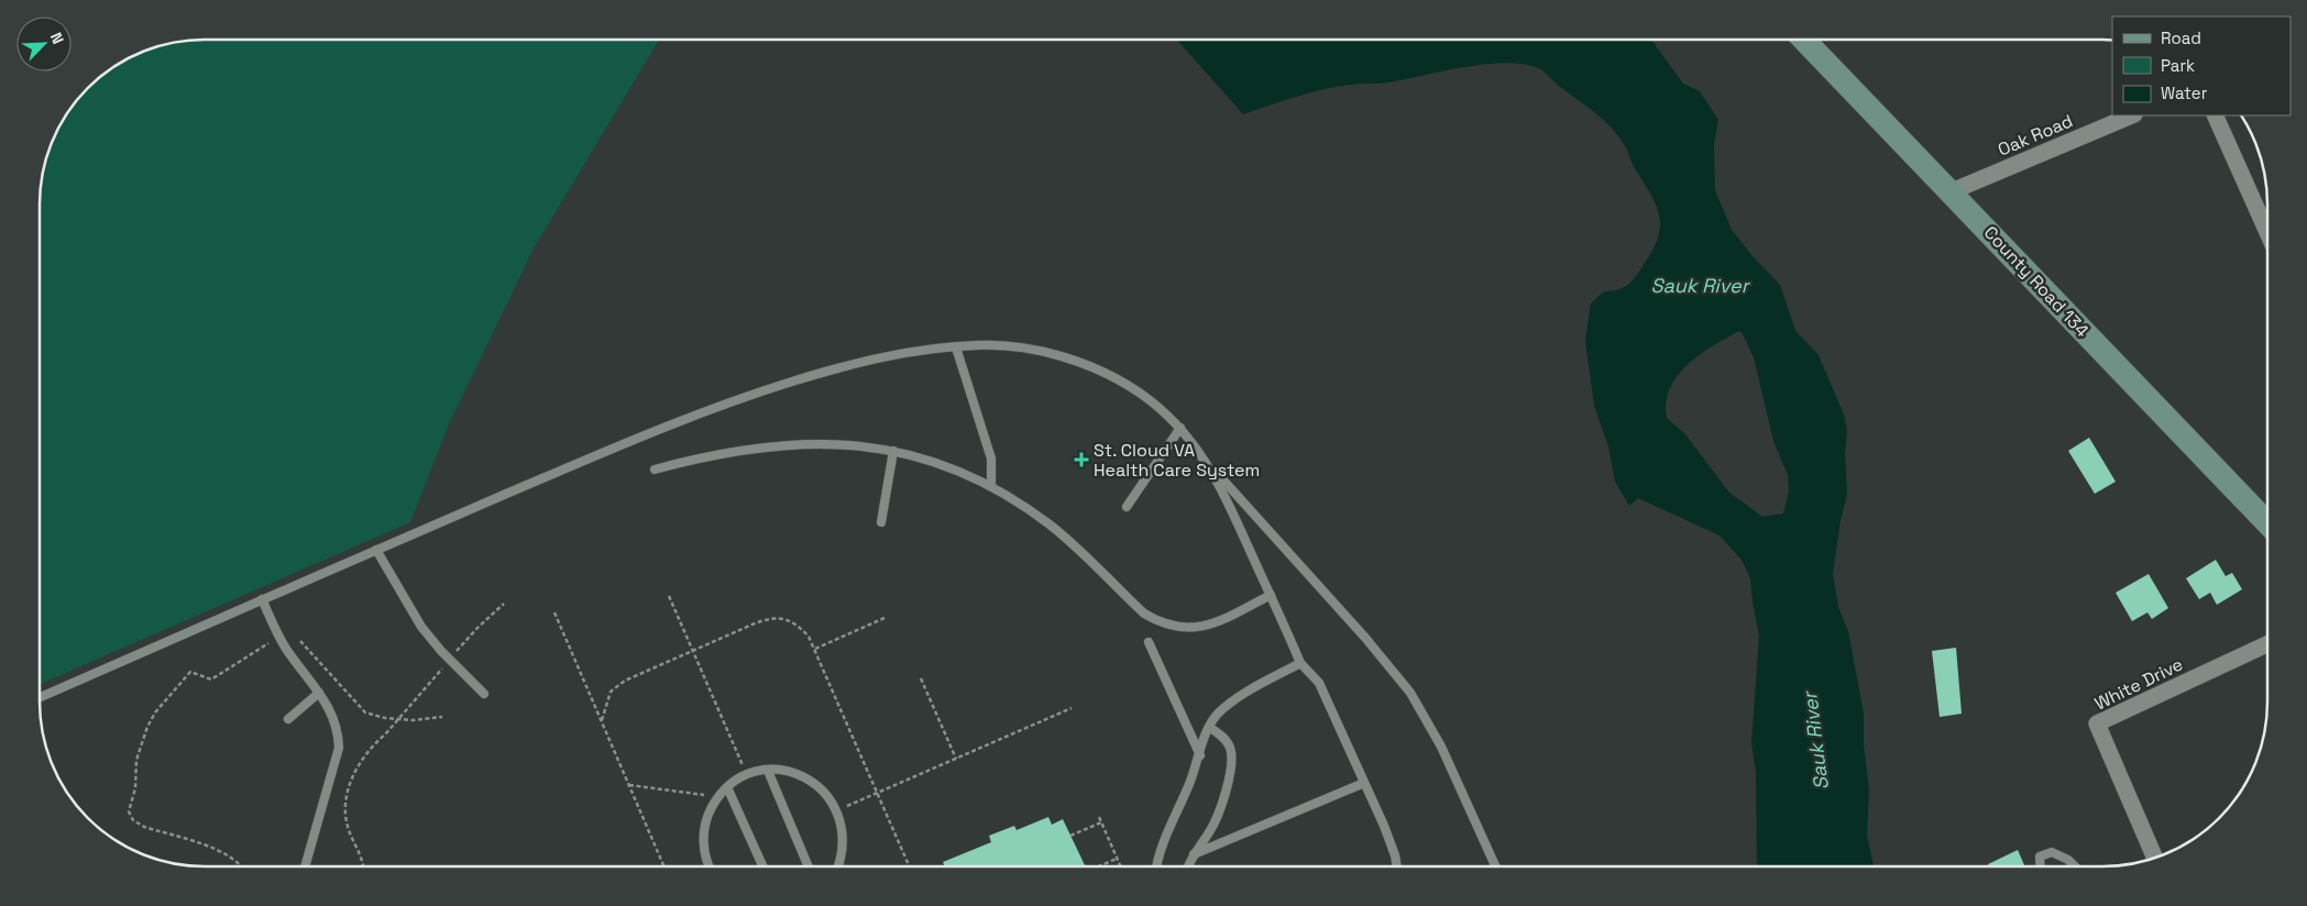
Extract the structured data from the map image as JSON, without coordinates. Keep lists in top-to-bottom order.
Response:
{
  "streets": {
    "street": ["Oak Road", "County Road 134", "White Drive"]
  },
  "crossings": [
    ["Oak Road", "County Road 134"]
  ],
  "water": ["Sauk River"],
  "places": {
    "health": ["St. Cloud VA Health Care System"]
  },
  "legend": ["Road", "Park", "Water"],
  "north": "top right"
}
